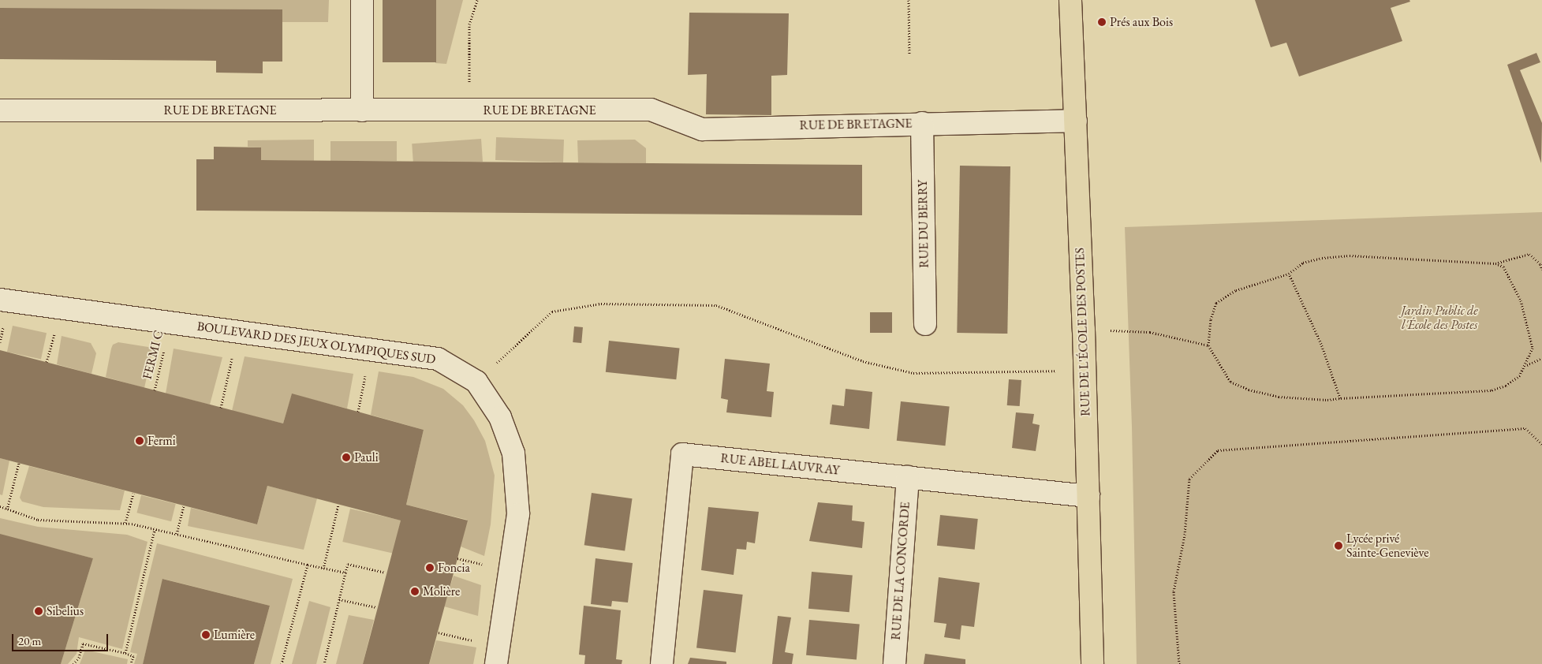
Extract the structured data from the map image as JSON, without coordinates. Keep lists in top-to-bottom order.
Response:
{
  "streets": {
    "main road": ["RUE DE L'ÉCOLE DES POSTES"],
    "street": [
      "RUE DE BRETAGNE",
      "RUE DU BERRY",
      "BOULEVARD DES JEUX OLYMPIQUES SUD",
      "RUE ABEL LAUVRAY",
      "RUE DE LA CONCORDE"
    ],
    "path": ["FERMI C"]
  },
  "crossings": [
    ["RUE DE BRETAGNE", "RUE DU BERRY"],
    ["RUE DE BRETAGNE", "RUE DE L'ÉCOLE DES POSTES"],
    ["RUE DE L'ÉCOLE DES POSTES", "RUE ABEL LAUVRAY"],
    ["BOULEVARD DES JEUX OLYMPIQUES SUD", "FERMI C"],
    ["RUE ABEL LAUVRAY", "RUE DE LA CONCORDE"]
  ],
  "parks": ["Jardin Public de l'École des Postes"],
  "places": [
    "Prés aux Bois",
    "Fermi",
    "Pauli",
    "Lycée privé Sainte-Geneviève",
    "Foncia",
    "Molière",
    "Sibelius",
    "Lumière"
  ],
  "scale_bar": "20 m"
}
